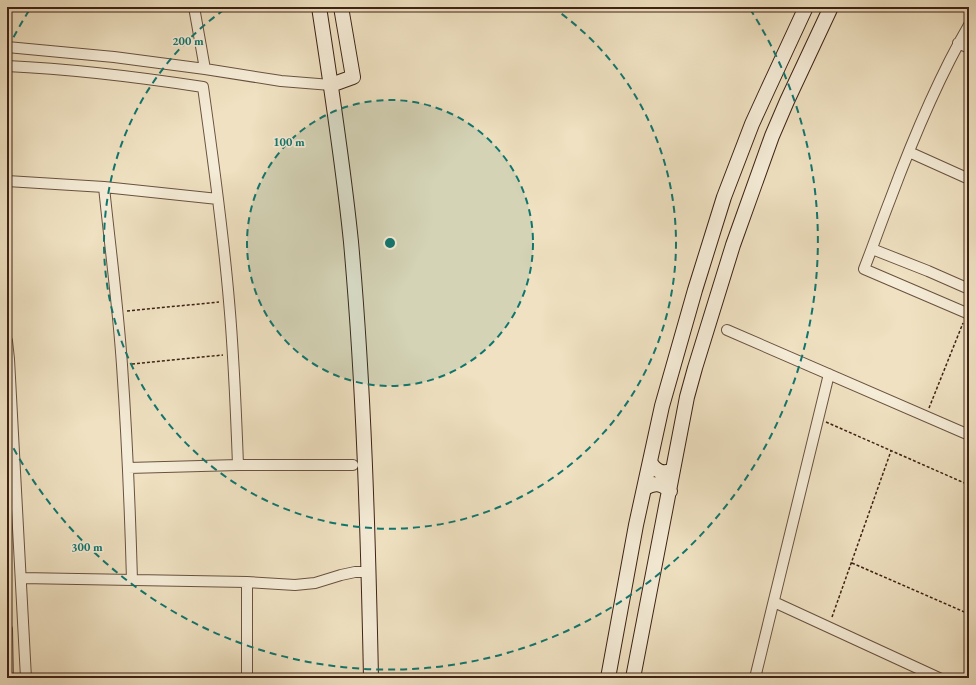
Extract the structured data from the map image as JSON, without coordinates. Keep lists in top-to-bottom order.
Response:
{
  "rings": ["200 m", "100 m", "300 m"]
}
